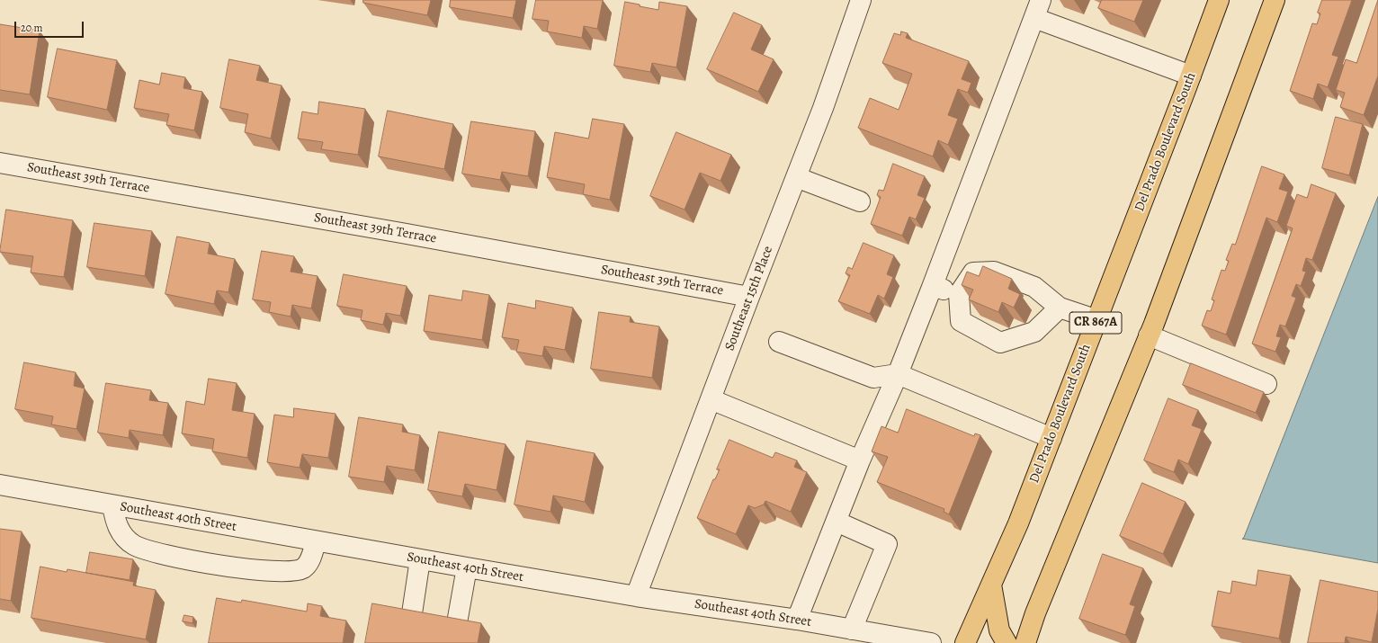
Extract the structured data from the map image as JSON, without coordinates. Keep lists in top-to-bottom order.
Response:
{
  "streets": {
    "main road": ["Del Prado Boulevard South", "CR 867A"],
    "street": ["Southeast 39th Terrace", "Southeast 15th Place", "Southeast 40th Street"]
  },
  "crossings": [
    ["Southeast 39th Terrace", "Southeast 15th Place"],
    ["Southeast 15th Place", "Southeast 40th Street"]
  ],
  "scale_bar": "20 m"
}
